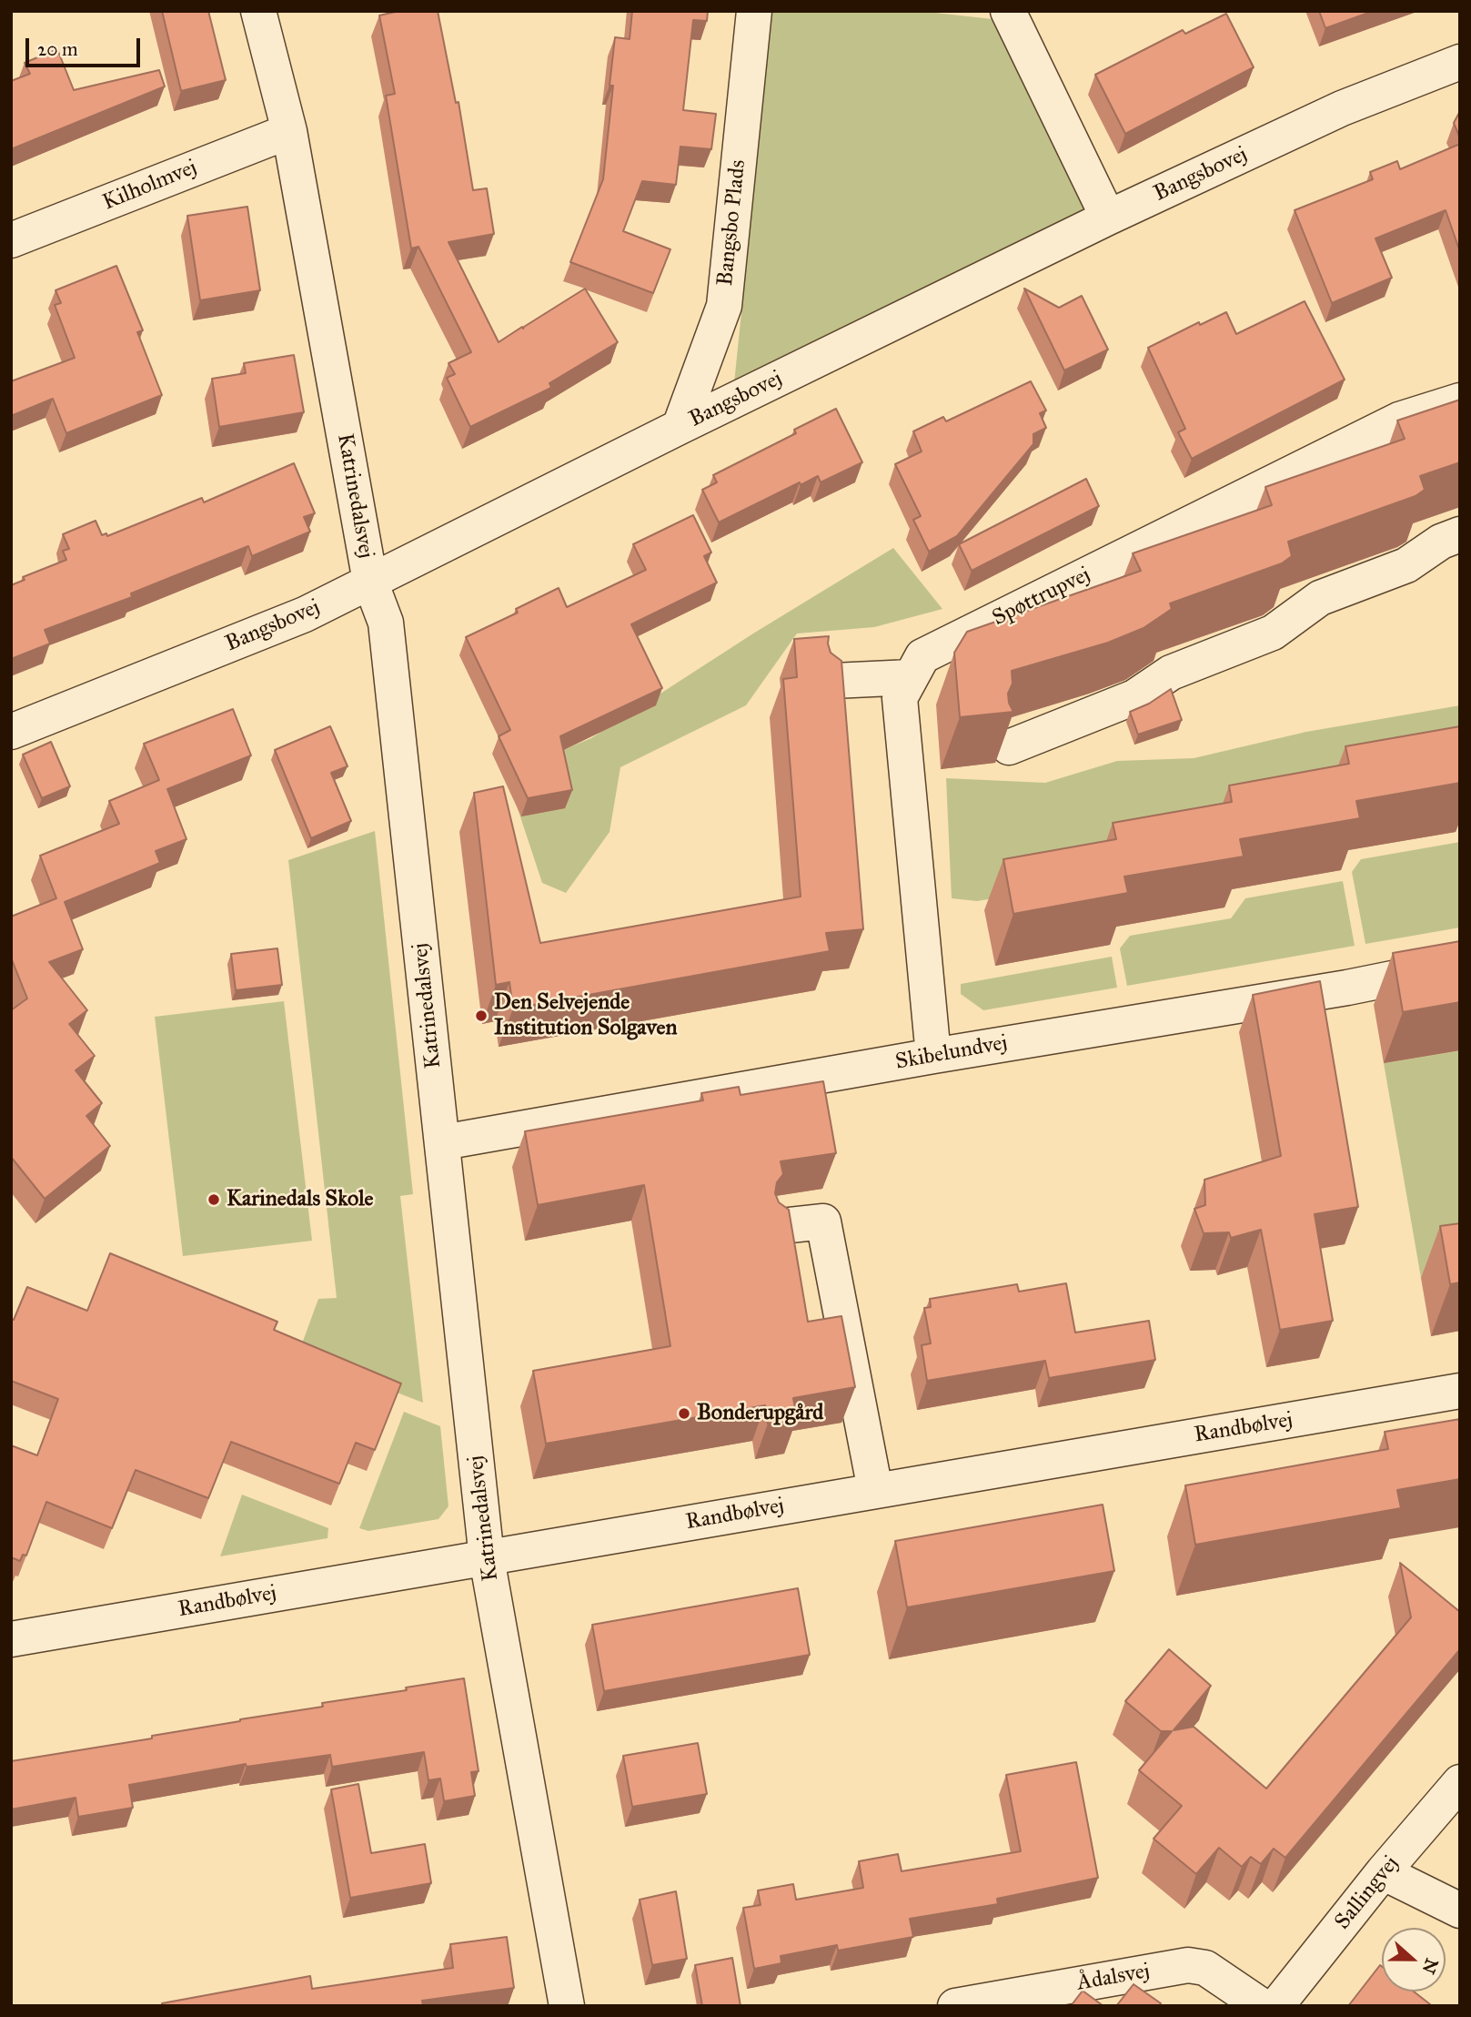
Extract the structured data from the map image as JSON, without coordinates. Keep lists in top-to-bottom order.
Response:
{
  "streets": {
    "street": [
      "Bangsbovej",
      "Kilholmvej",
      "Bangsbo Plads",
      "Katrinedalsvej",
      "Spøttrupvej",
      "Skibelundvej",
      "Randbølvej",
      "Sallingvej",
      "Ådalsvej"
    ]
  },
  "crossings": [
    ["Bangsbovej", "Bangsbo Plads"],
    ["Bangsbovej", "Katrinedalsvej"],
    ["Kilholmvej", "Katrinedalsvej"],
    ["Katrinedalsvej", "Skibelundvej"],
    ["Katrinedalsvej", "Randbølvej"],
    ["Spøttrupvej", "Skibelundvej"]
  ],
  "places": ["Den Selvejende Institution Solgaven", "Karinedals Skole", "Bonderupgård"],
  "scale_bar": "20 m",
  "north": "right"
}
